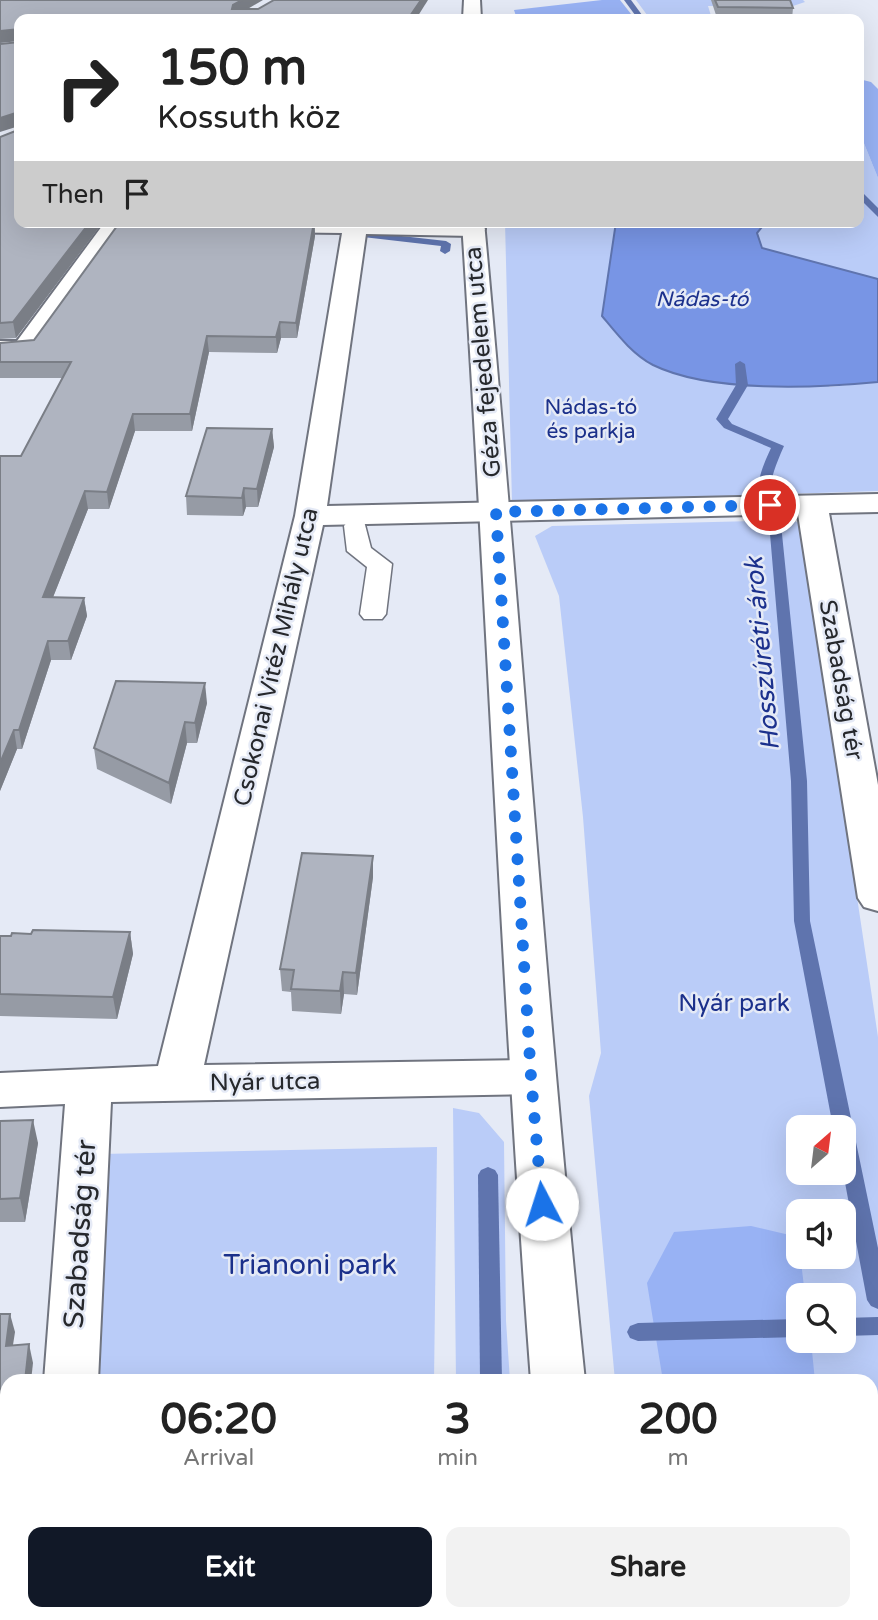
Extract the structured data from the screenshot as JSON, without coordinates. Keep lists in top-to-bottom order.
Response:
{
  "streets": {
    "street": [
      "Géza fejedelem utca",
      "Csokonai Vitéz Mihály utca",
      "Szabadság tér",
      "Nyár utca"
    ]
  },
  "crossings": [
    ["Géza fejedelem utca", "Nyár utca"],
    ["Csokonai Vitéz Mihály utca", "Nyár utca"],
    ["Szabadság tér", "Nyár utca"]
  ],
  "water": ["Nádas-tó", "Hosszúréti-árok"],
  "parks": ["Nádas-tó és parkja", "Nyár park", "Trianoni park"],
  "north": "top right",
  "page": {
    "turn": ["150 m", "Kossuth köz"],
    "then": "Then",
    "eta": [
      "06:20",
      "Arrival",
      "3",
      "min",
      "200",
      "m"
    ],
    "buttons": ["Exit", "Share"]
  }
}
